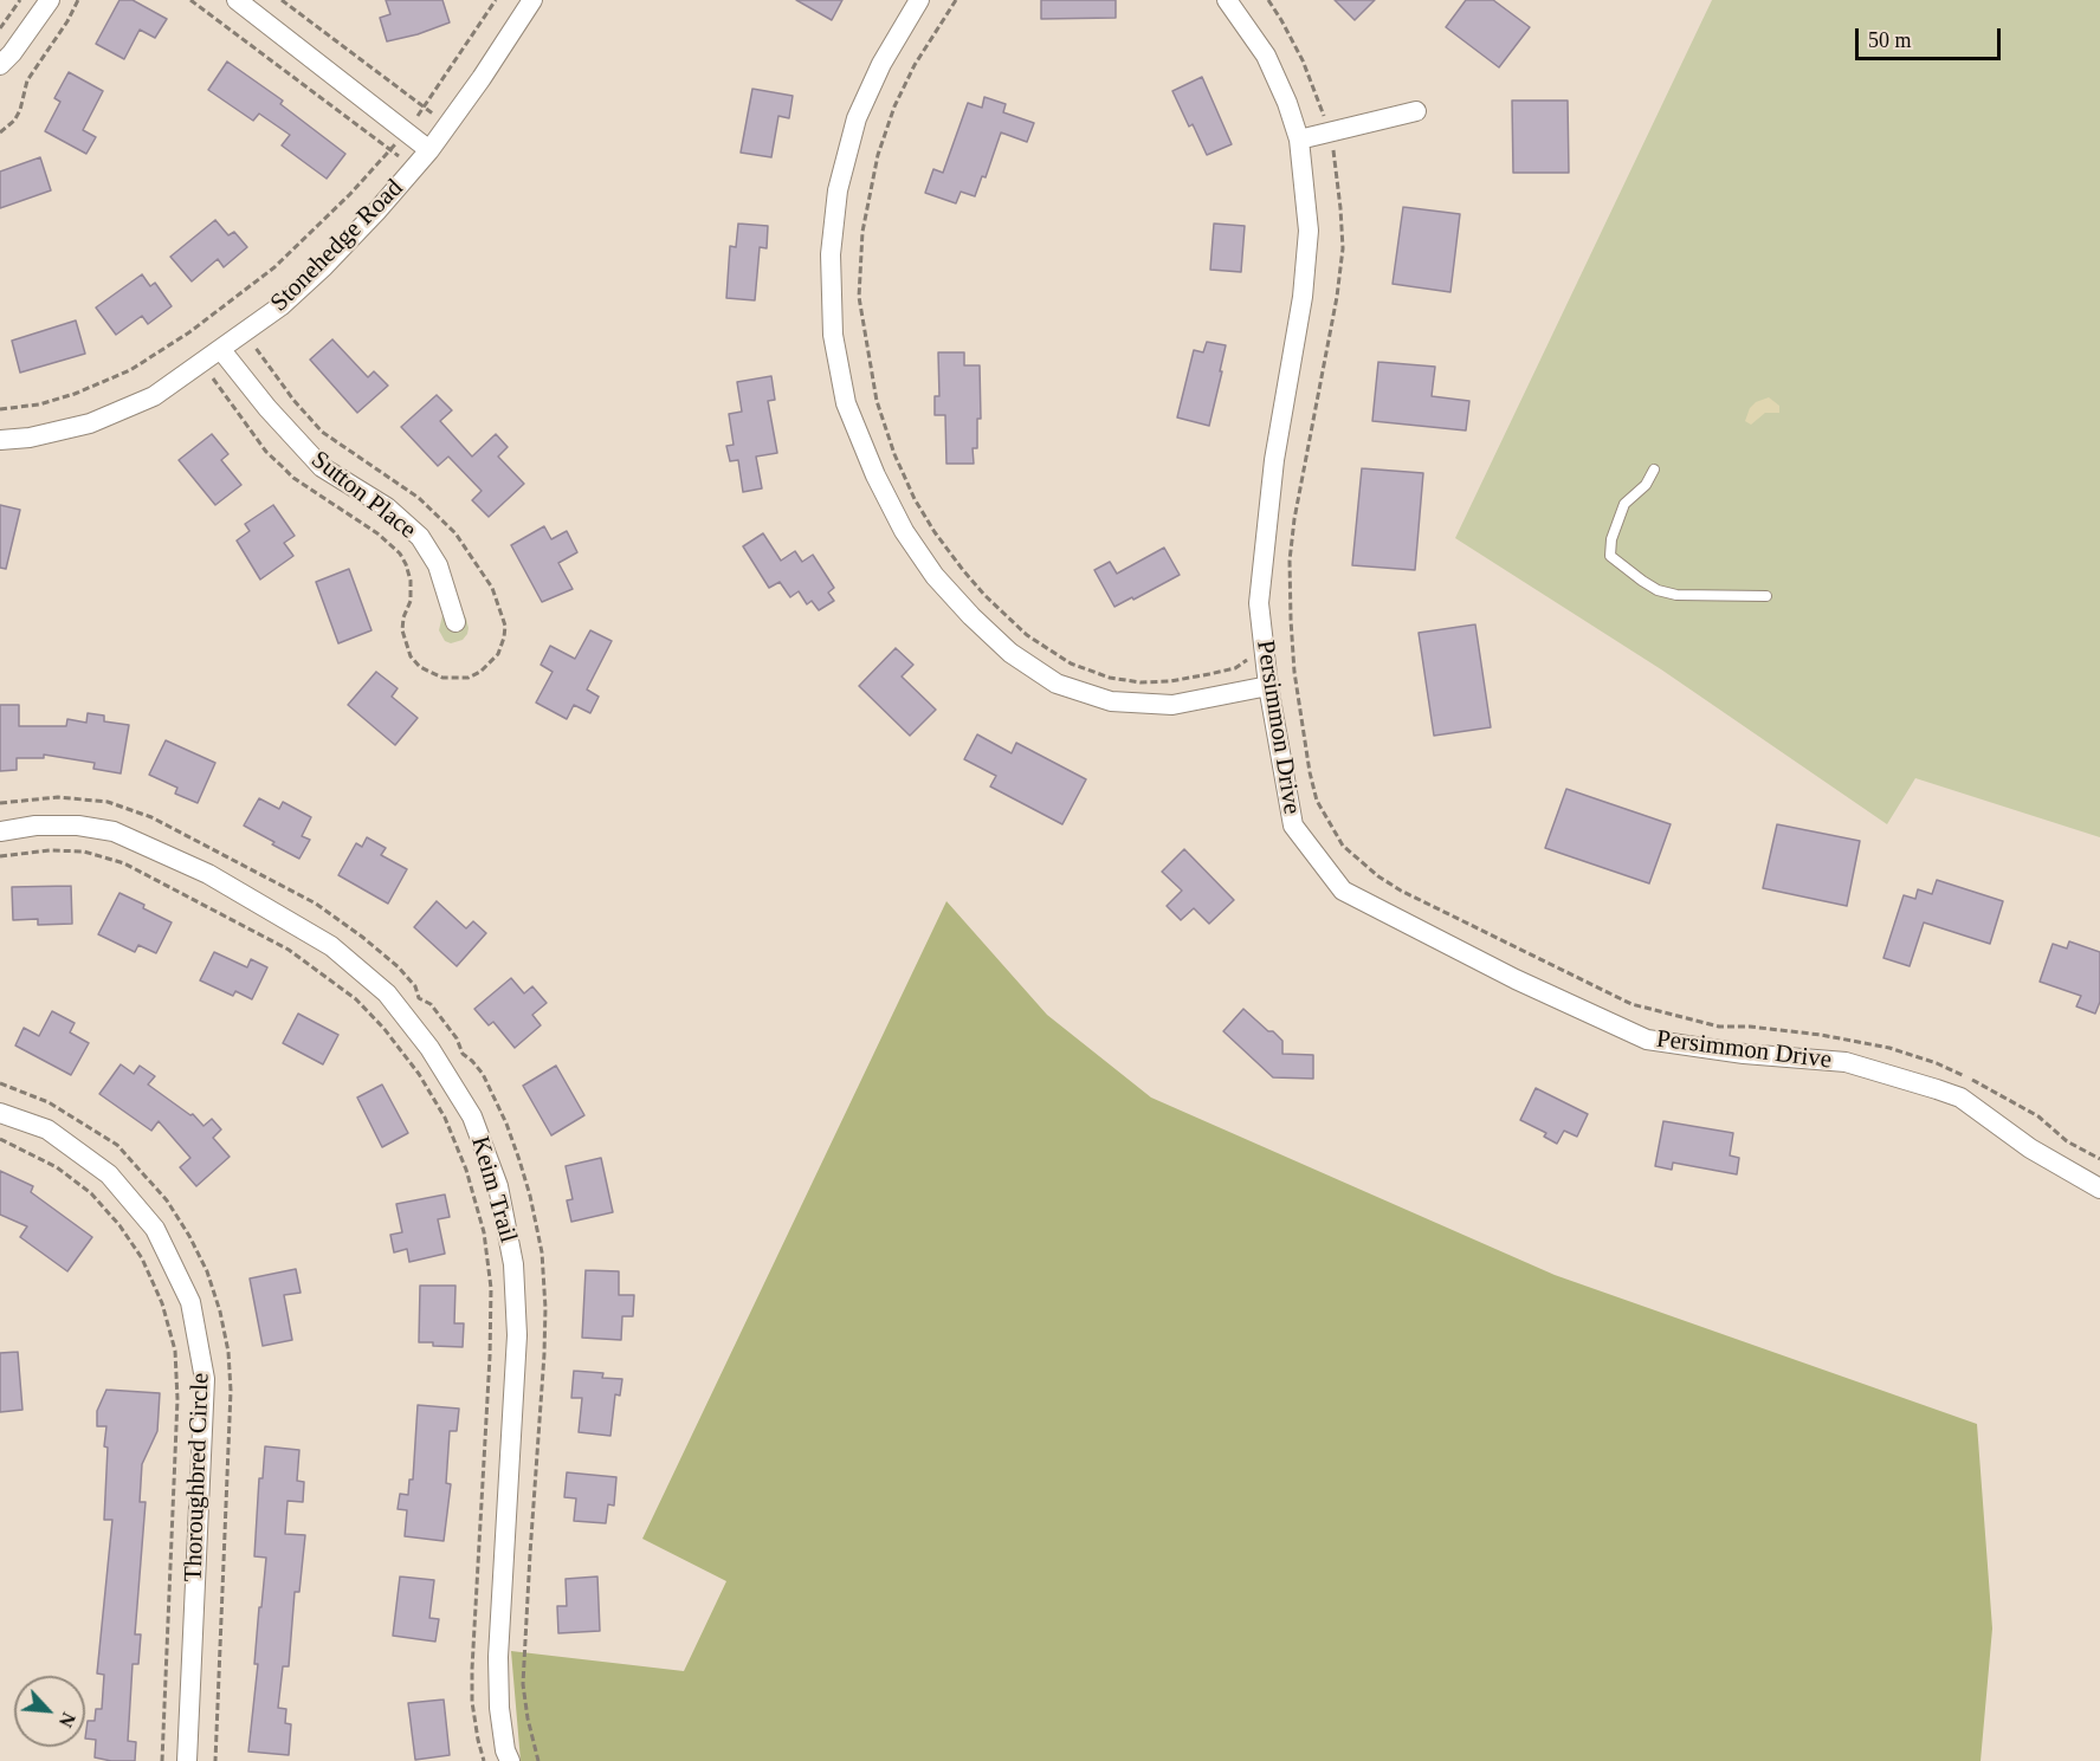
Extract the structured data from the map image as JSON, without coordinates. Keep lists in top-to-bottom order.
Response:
{
  "streets": {
    "street": [
      "Stonehedge Road",
      "Sutton Place",
      "Persimmon Drive",
      "Keim Trail",
      "Thoroughbred Circle"
    ]
  },
  "crossings": [
    ["Stonehedge Road", "Sutton Place"]
  ],
  "scale_bar": "50 m",
  "north": "bottom right"
}
